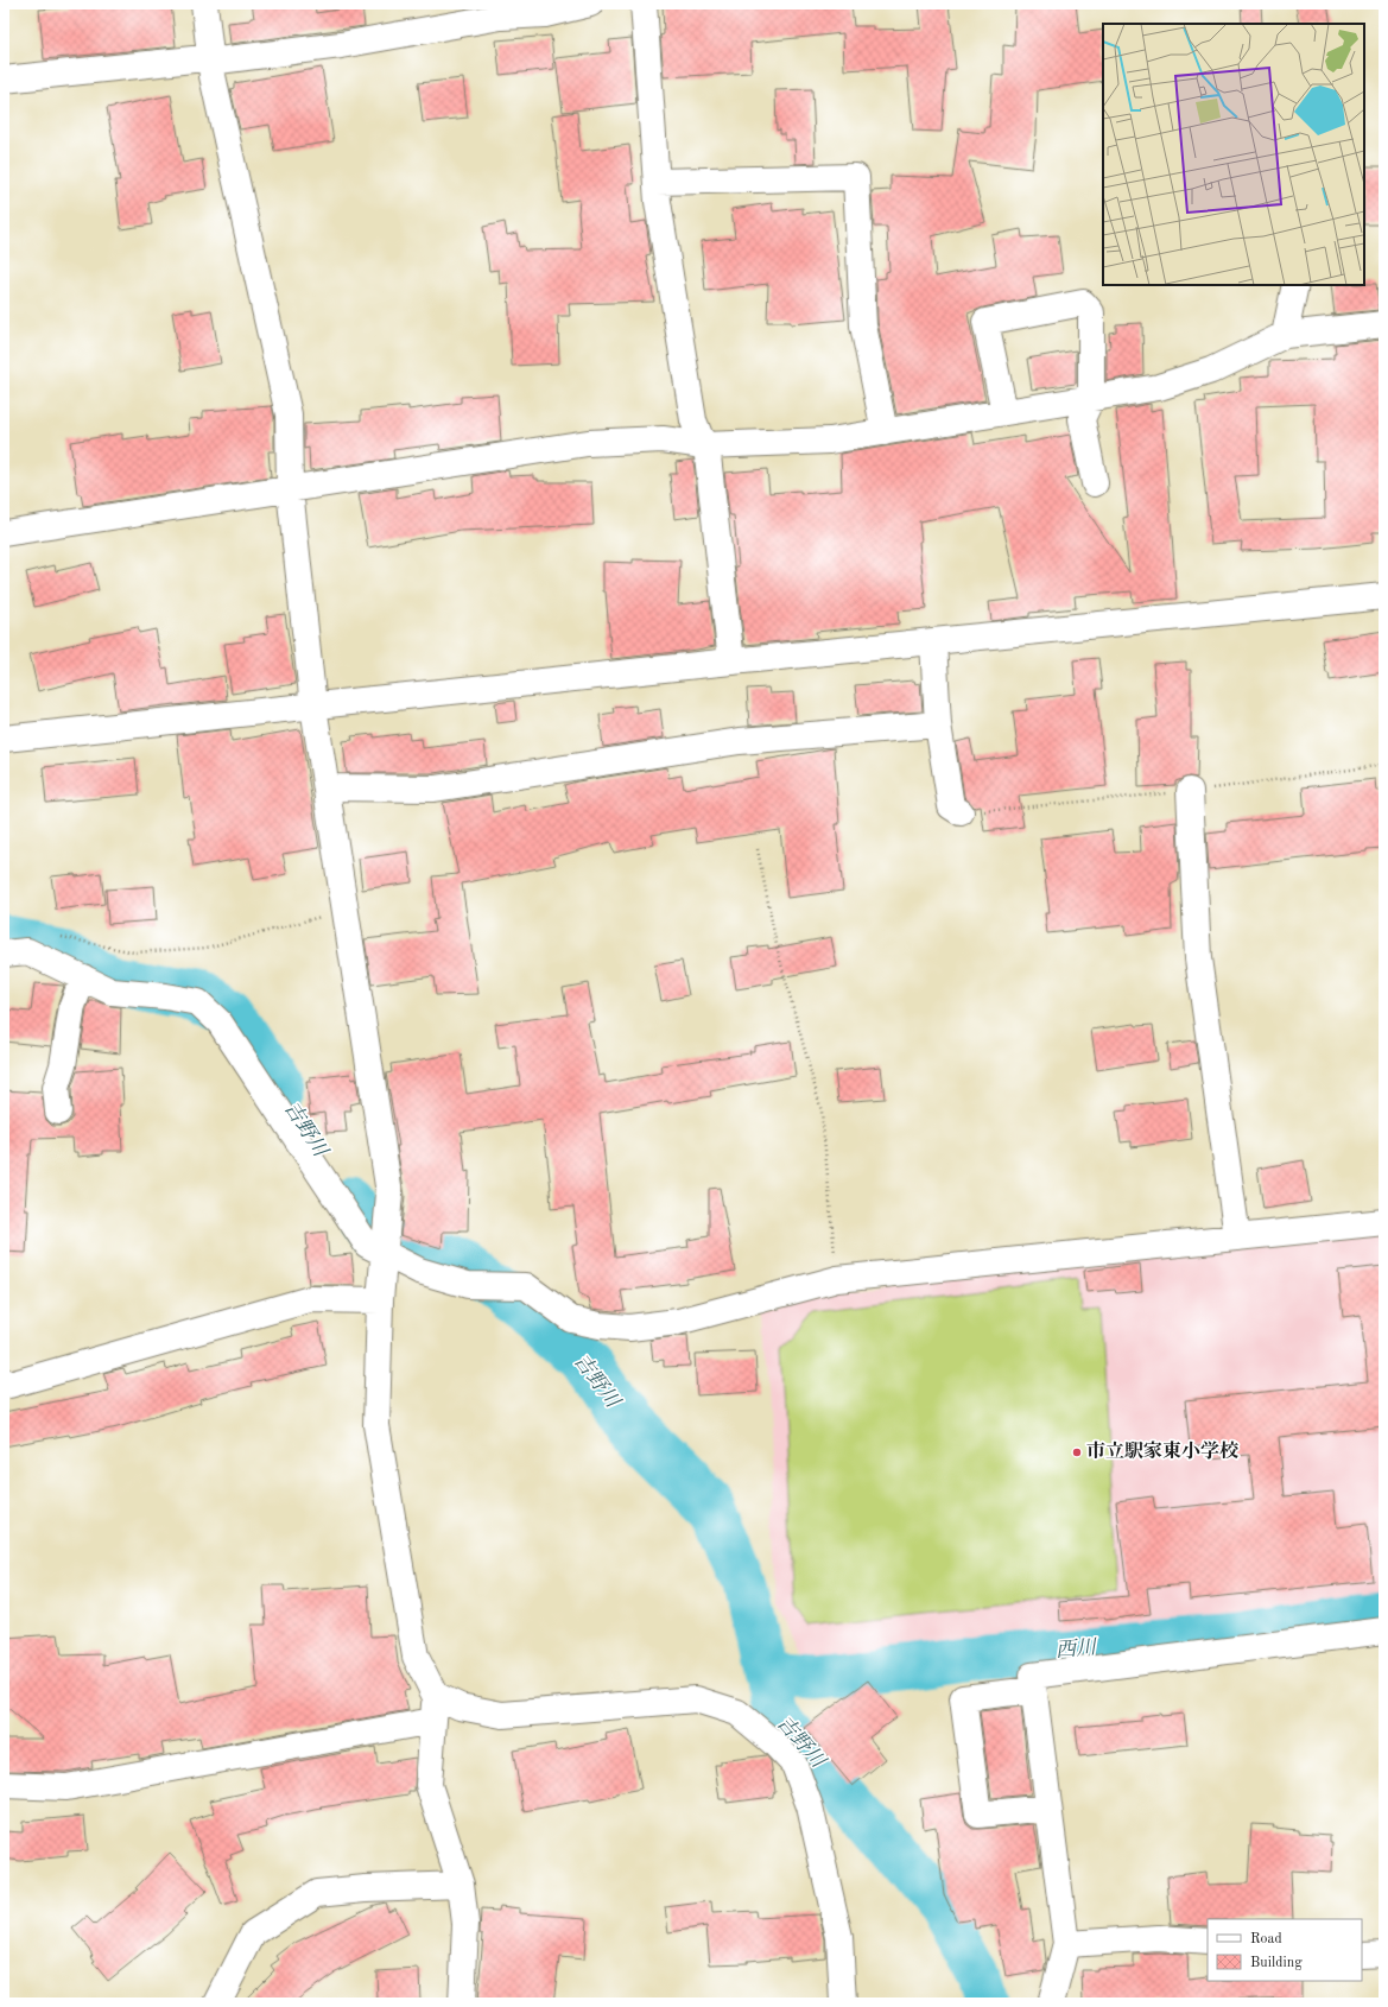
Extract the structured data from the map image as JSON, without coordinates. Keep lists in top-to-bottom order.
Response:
{
  "water": ["吉野川", "西川"],
  "places": ["市立駅家東小学校"],
  "legend": ["Road", "Building"]
}
